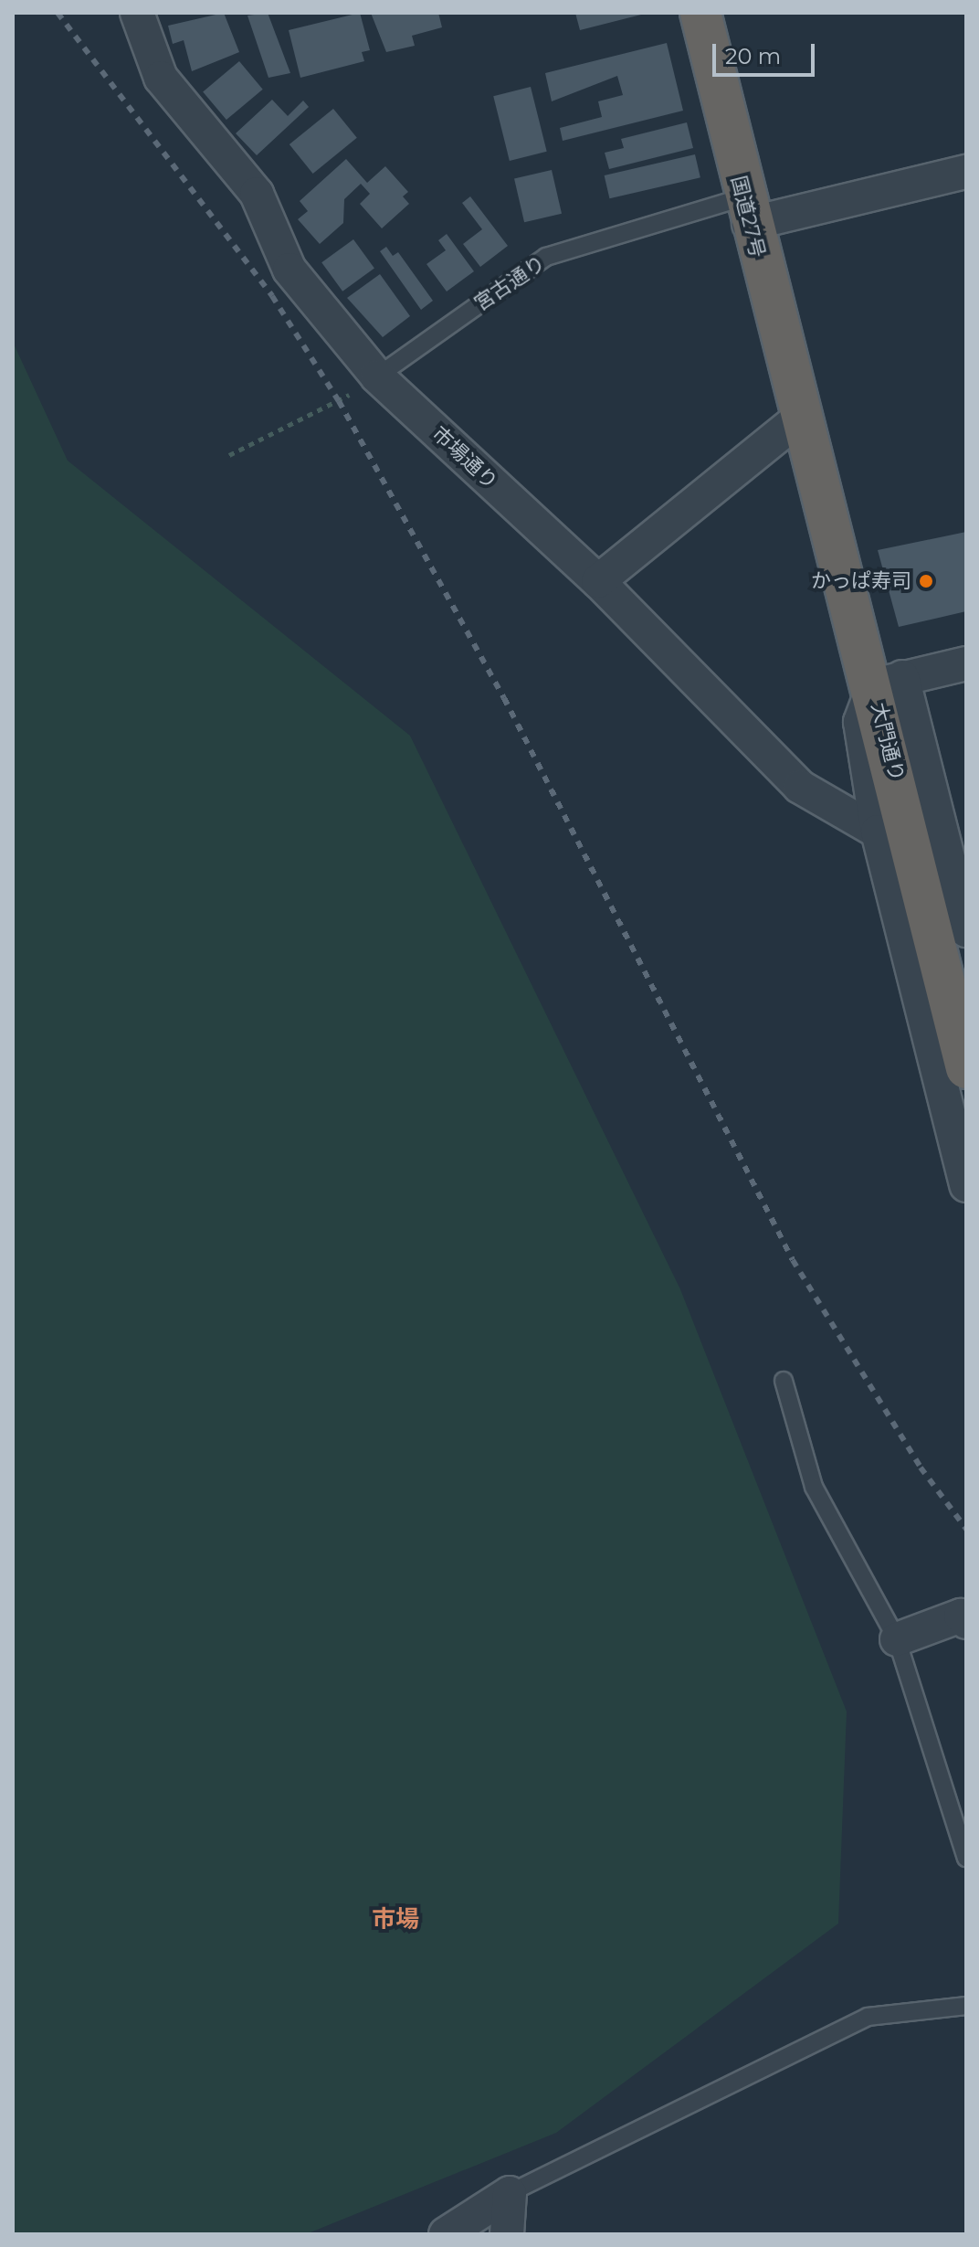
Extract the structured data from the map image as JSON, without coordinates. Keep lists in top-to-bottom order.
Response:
{
  "streets": {
    "highway": ["国道27号", "大門通り"],
    "street": ["宮古通り", "市場通り"]
  },
  "crossings": [
    ["国道27号", "宮古通り"],
    ["国道27号", "大門通り"],
    ["宮古通り", "市場通り"]
  ],
  "districts": ["市場"],
  "places": ["かっぱ寿司"],
  "scale_bar": "20 m"
}
